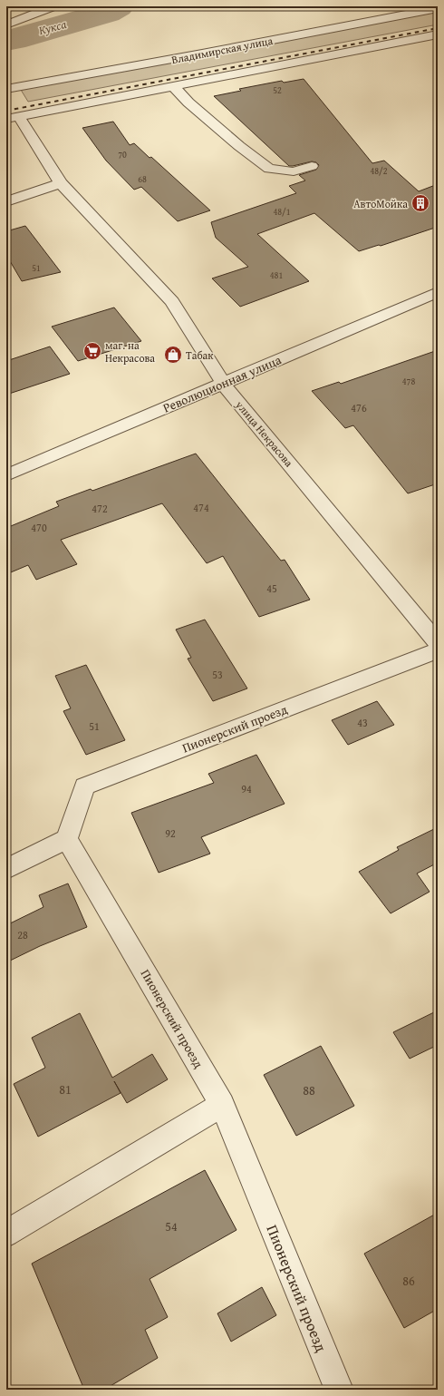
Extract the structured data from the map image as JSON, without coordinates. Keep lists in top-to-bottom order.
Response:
{
  "streets": {
    "street": [
      "Владимирская улица",
      "Революционная улица",
      "улица Некрасова",
      "Пионерский проезд"
    ]
  },
  "crossings": [
    ["Революционная улица", "улица Некрасова"]
  ],
  "water": ["Кукса"],
  "places": {
    "building": ["АвтоМойка"],
    "supermarket": ["маг. на Некрасова"],
    "shop": ["Табак"]
  },
  "house_numbers": [
    "52",
    "70",
    "48/2",
    "68",
    "48/1",
    "51",
    "481",
    "478",
    "476",
    "474",
    "472",
    "470",
    "45",
    "53",
    "43",
    "51",
    "94",
    "92",
    "28",
    "81",
    "88",
    "54",
    "86"
  ]
}
